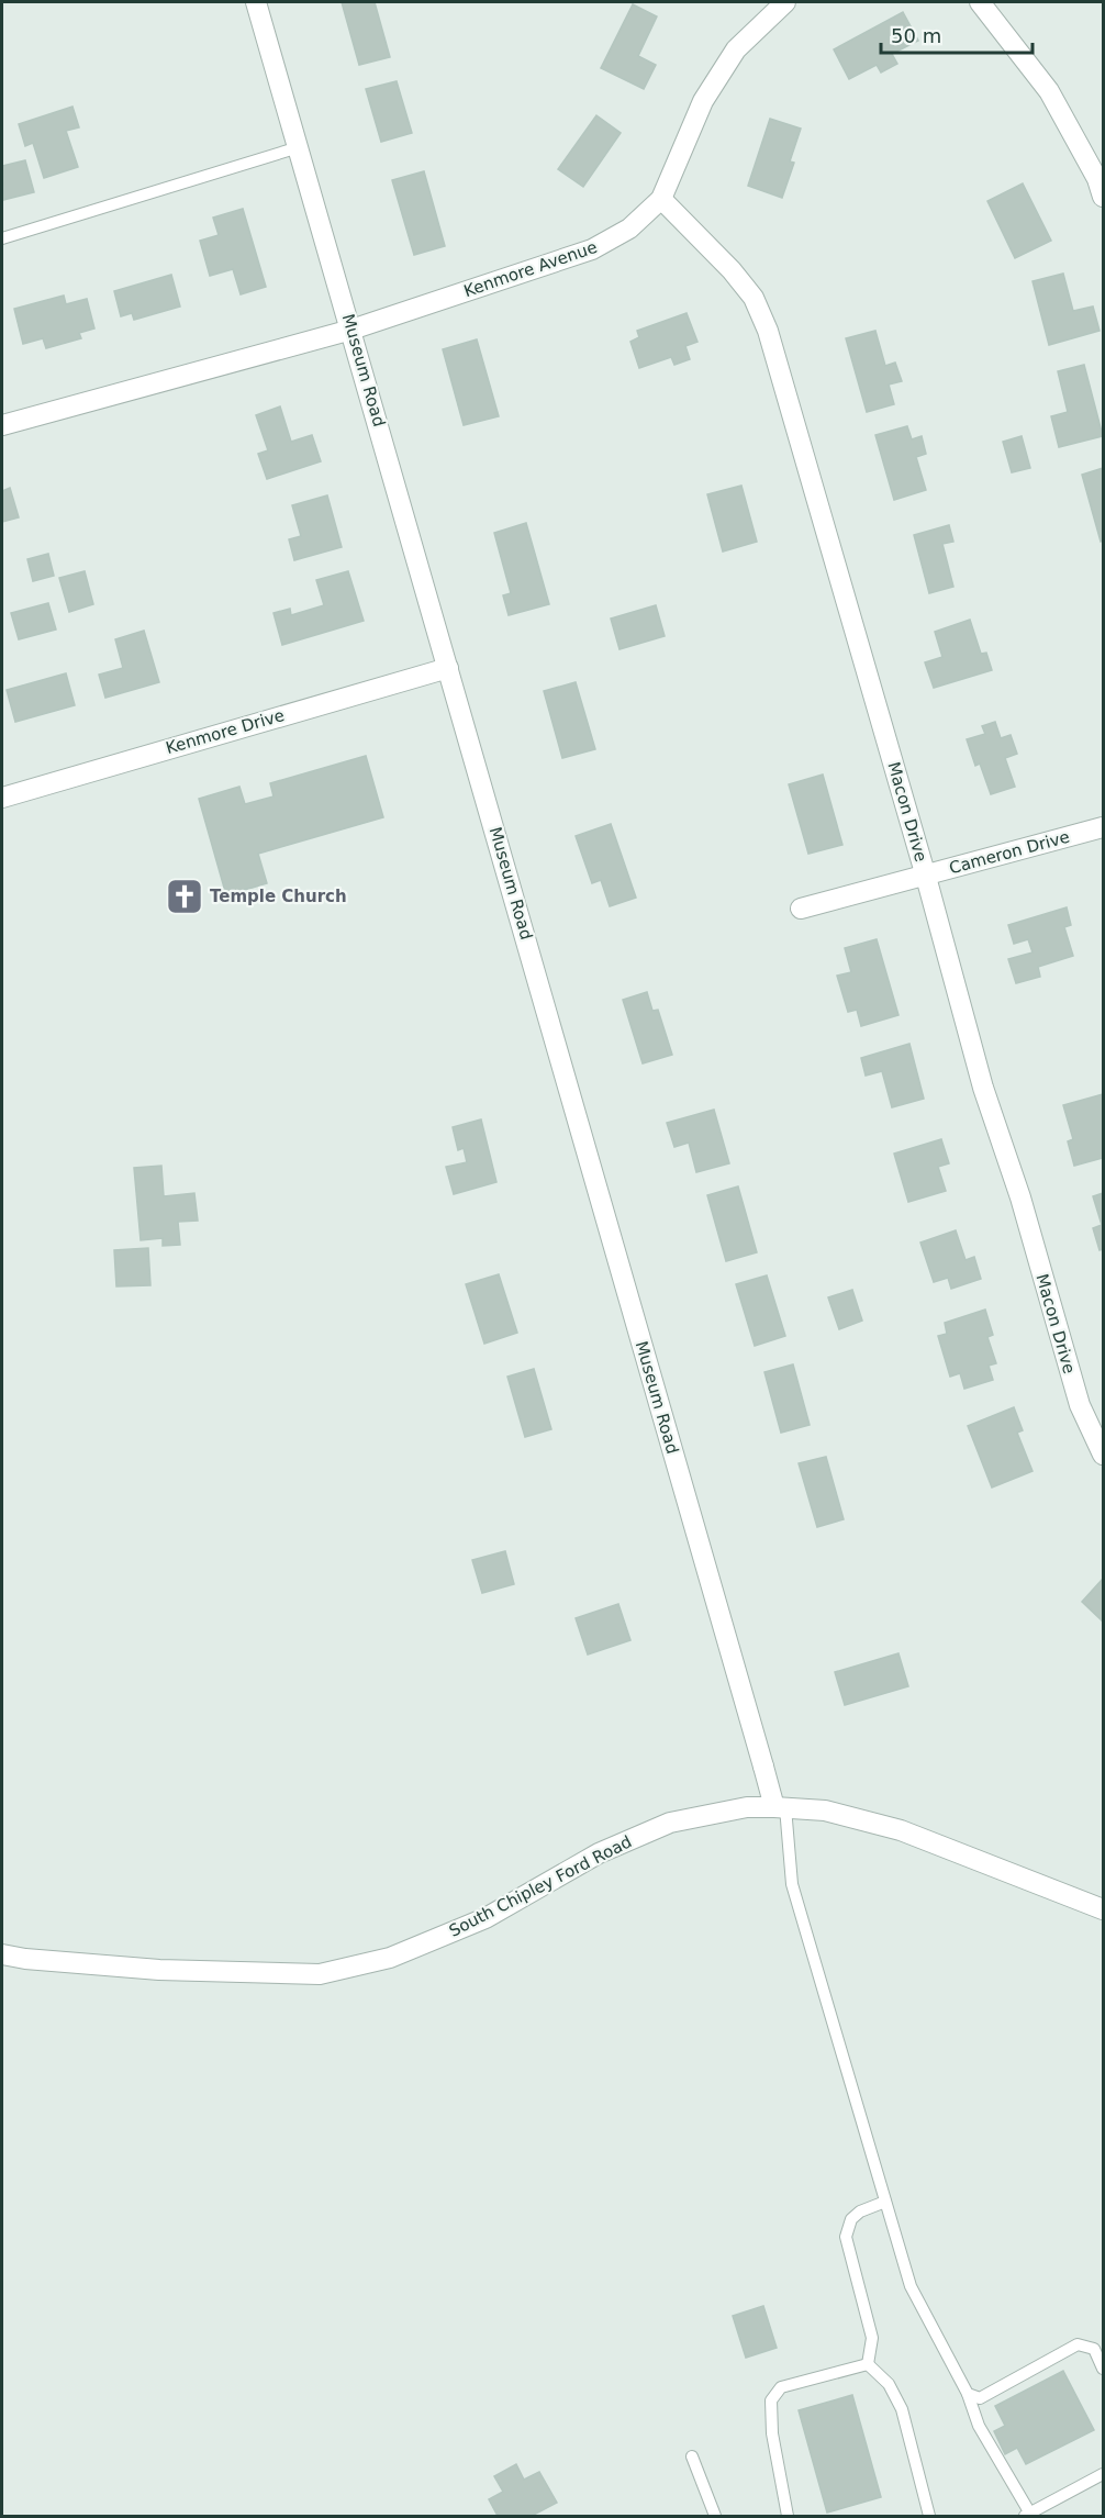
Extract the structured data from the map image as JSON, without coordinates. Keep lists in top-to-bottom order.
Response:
{
  "streets": {
    "street": [
      "Kenmore Avenue",
      "Museum Road",
      "Kenmore Drive",
      "Macon Drive",
      "Cameron Drive",
      "South Chipley Ford Road"
    ]
  },
  "crossings": [
    ["Kenmore Avenue", "Museum Road"],
    ["Kenmore Avenue", "Macon Drive"],
    ["Museum Road", "Kenmore Drive"],
    ["Museum Road", "South Chipley Ford Road"],
    ["Macon Drive", "Cameron Drive"]
  ],
  "places": {
    "church": ["Temple Church"]
  },
  "scale_bar": "50 m"
}
